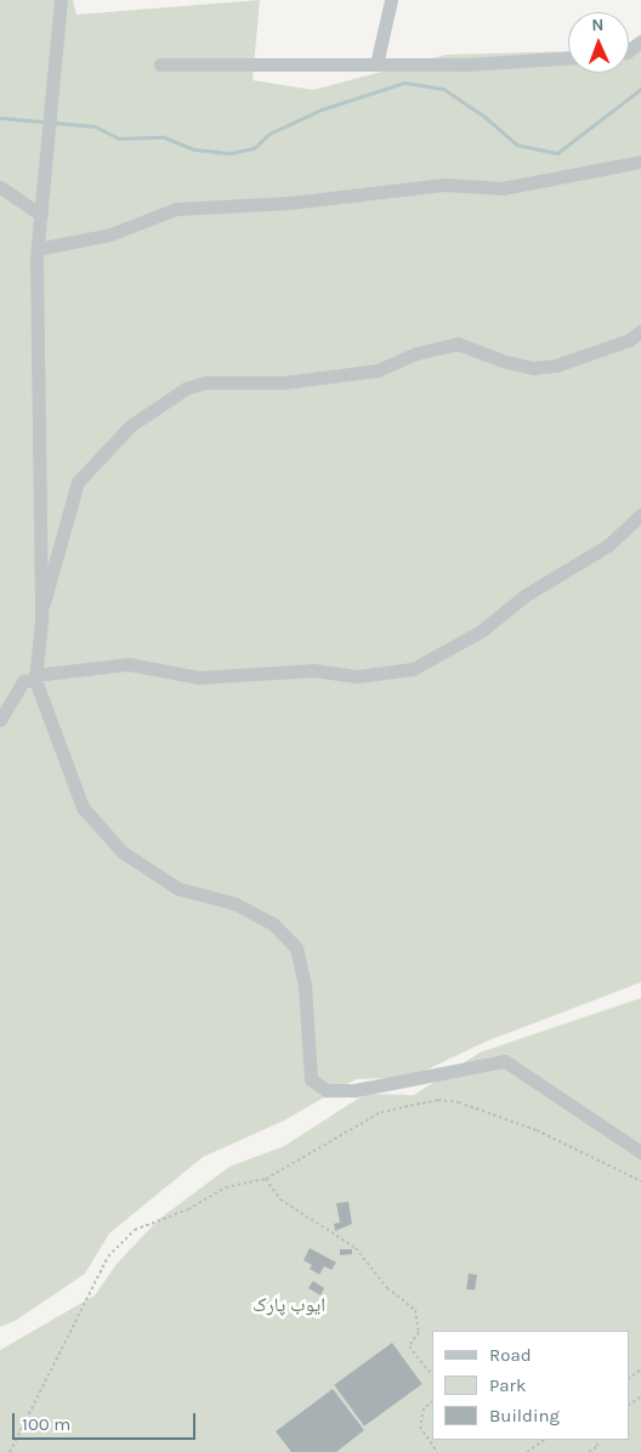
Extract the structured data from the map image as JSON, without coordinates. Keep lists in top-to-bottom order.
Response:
{
  "parks": ["ایوب پارک"],
  "legend": ["Road", "Park", "Building"],
  "scale_bar": "100 m",
  "north": "top"
}
